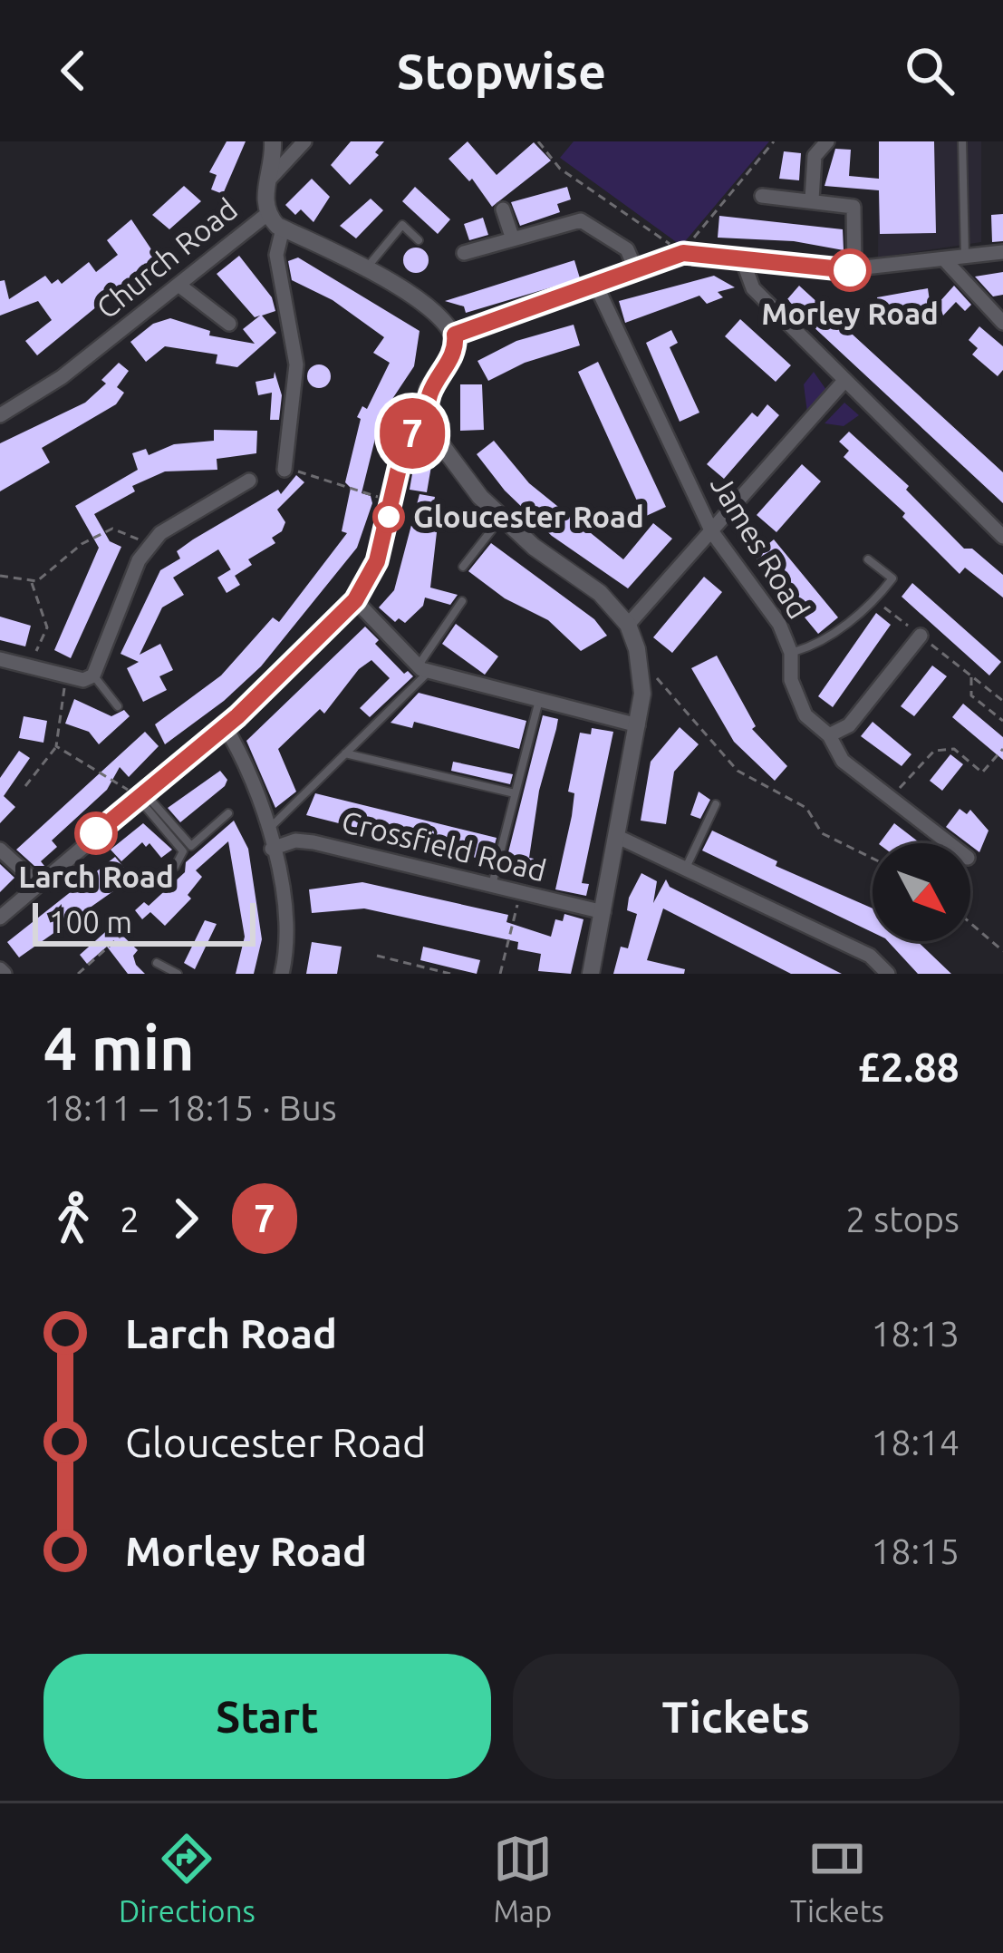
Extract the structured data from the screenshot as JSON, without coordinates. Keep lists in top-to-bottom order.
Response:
{
  "streets": {
    "street": ["Church Road", "James Road", "Crossfield Road"]
  },
  "places": ["Morley Road", "Gloucester Road", "Larch Road"],
  "lines": ["bus line 7"],
  "scale_bar": "100 m",
  "north": "bottom right",
  "page": {
    "header": "Stopwise",
    "on_map": "7",
    "scale": "100 m",
    "heading": ["4 min", "18:11 – 18:15 · Bus", "£2.88"],
    "legs": ["2", "7", "2 stops"],
    "list": [
      {
        "name": "Larch Road",
        "value": "18:13"
      },
      {
        "name": "Gloucester Road",
        "value": "18:14"
      },
      {
        "name": "Morley Road",
        "value": "18:15"
      }
    ],
    "buttons": ["Start", "Tickets"],
    "tabs": ["Directions", "Map", "Tickets"]
  }
}
